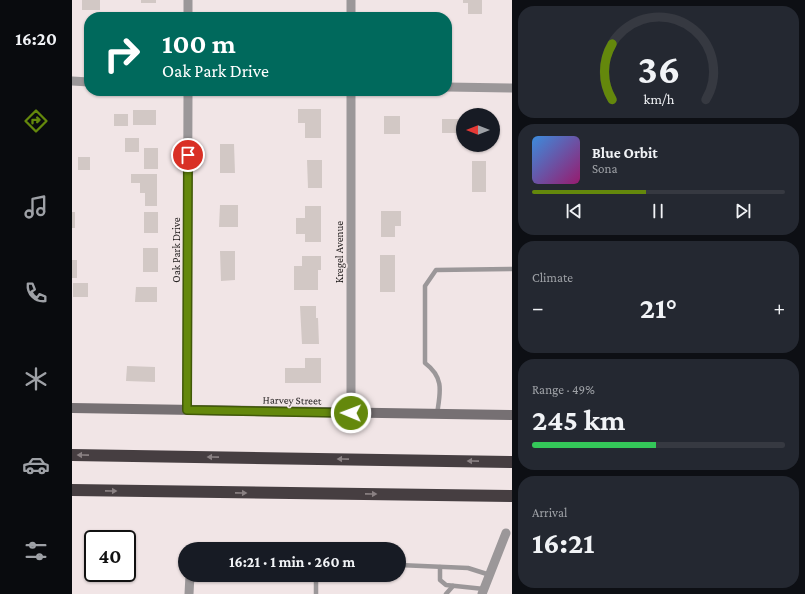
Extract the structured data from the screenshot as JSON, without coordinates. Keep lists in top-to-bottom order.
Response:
{
  "streets": {
    "street": ["Oak Park Drive", "Kregel Avenue", "Harvey Street"]
  },
  "crossings": [
    ["Oak Park Drive", "Harvey Street"],
    ["Kregel Avenue", "Harvey Street"]
  ],
  "north": "left",
  "page": {
    "tabs": "16:20",
    "turn": ["100 m", "Oak Park Drive"],
    "song": ["Blue Orbit", "Sona"],
    "tile": [
      "Climate",
      ["Range · 49%", "245 km"],
      ["Arrival", "16:21"]
    ],
    "heat": ["−", "21°", "+"],
    "limit": "40",
    "trip": "16:21 · 1 min · 260 m",
    "gauge": ["36", "km/h"]
  }
}
